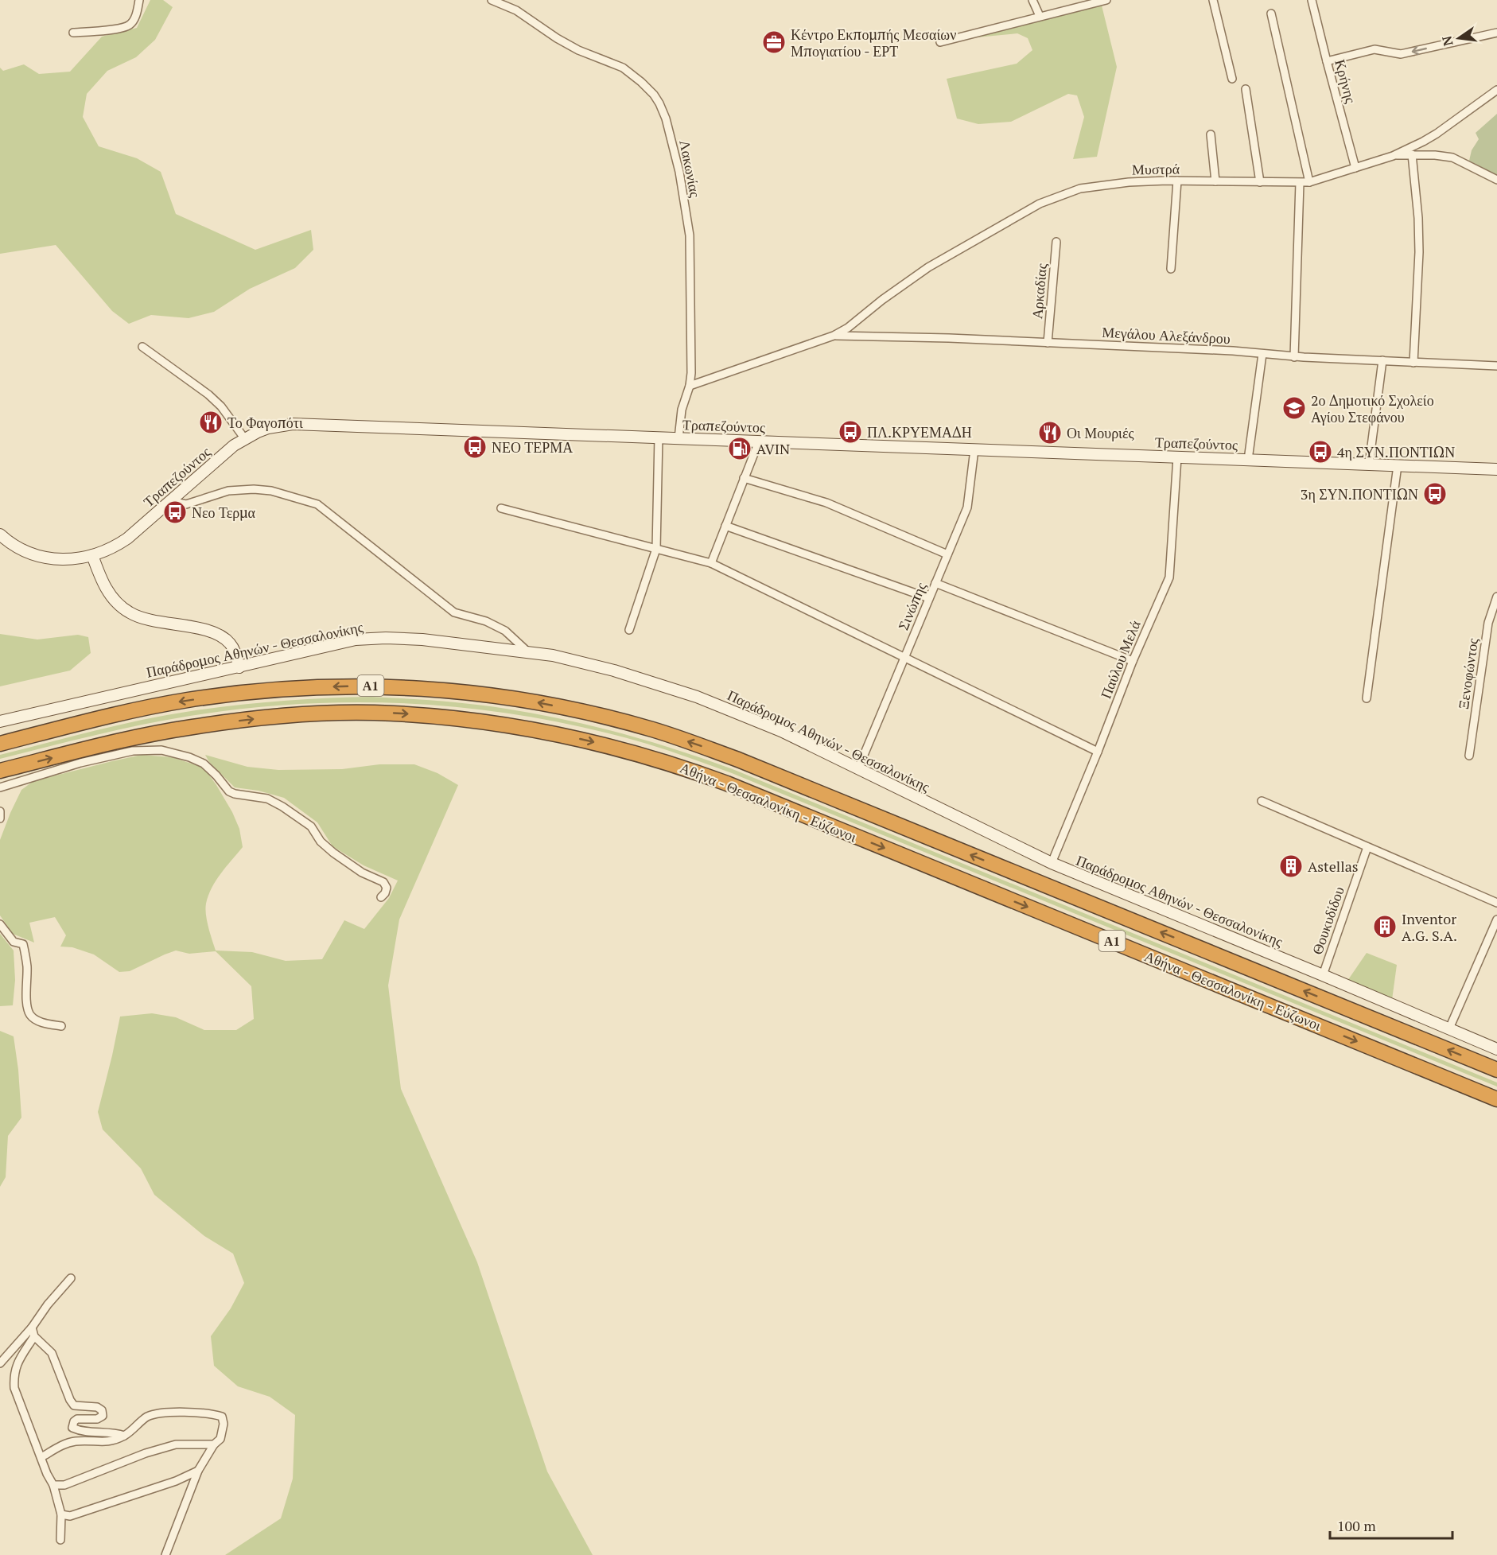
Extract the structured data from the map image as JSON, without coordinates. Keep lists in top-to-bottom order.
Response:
{
  "streets": {
    "highway": ["Α1", "Αθήνα - Θεσσαλονίκη - Εύζωνοι"],
    "main road": ["Τραπεζούντος", "Παράδρομος Αθηνών - Θεσσαλονίκης"],
    "street": [
      "Κρήνης",
      "Λακωνίας",
      "Μυστρά",
      "Αρκαδίας",
      "Μεγάλου Αλεξάνδρου",
      "Σινώπης",
      "Παύλου Μελά",
      "Ξενοφώντος",
      "Θουκυδίδου"
    ]
  },
  "crossings": [
    ["Κρήνης", "Μυστρά"],
    ["Λακωνίας", "Τραπεζούντος"],
    ["Μυστρά", "Μεγάλου Αλεξάνδρου"],
    ["Αρκαδίας", "Μεγάλου Αλεξάνδρου"],
    ["Τραπεζούντος", "Σινώπης"],
    ["Τραπεζούντος", "Παύλου Μελά"],
    ["Σινώπης", "Παράδρομος Αθηνών - Θεσσαλονίκης"],
    ["Παράδρομος Αθηνών - Θεσσαλονίκης", "Παύλου Μελά"],
    ["Παράδρομος Αθηνών - Θεσσαλονίκης", "Θουκυδίδου"]
  ],
  "places": {
    "office": ["Κέντρο Εκπομπής Μεσαίων Μπογιατίου - ΕΡΤ"],
    "school or university": ["2ο Δημοτικό Σχολείο Αγίου Στεφάνου"],
    "restaurant": ["Το Φαγοπότι", "Οι Μουριές"],
    "bus stop": [
      "ΠΛ.ΚΡΥΕΜΑΔΗ",
      "ΝΕΟ ΤΕΡΜΑ",
      "4η ΣΥΝ.ΠΟΝΤΙΩΝ",
      "3η ΣΥΝ.ΠΟΝΤΙΩΝ",
      "Νεο Τερμα"
    ],
    "fuel station": ["AVIN"],
    "building": ["Astellas", "Inventor A.G. S.A."]
  },
  "scale_bar": "100 m",
  "north": "left"
}
